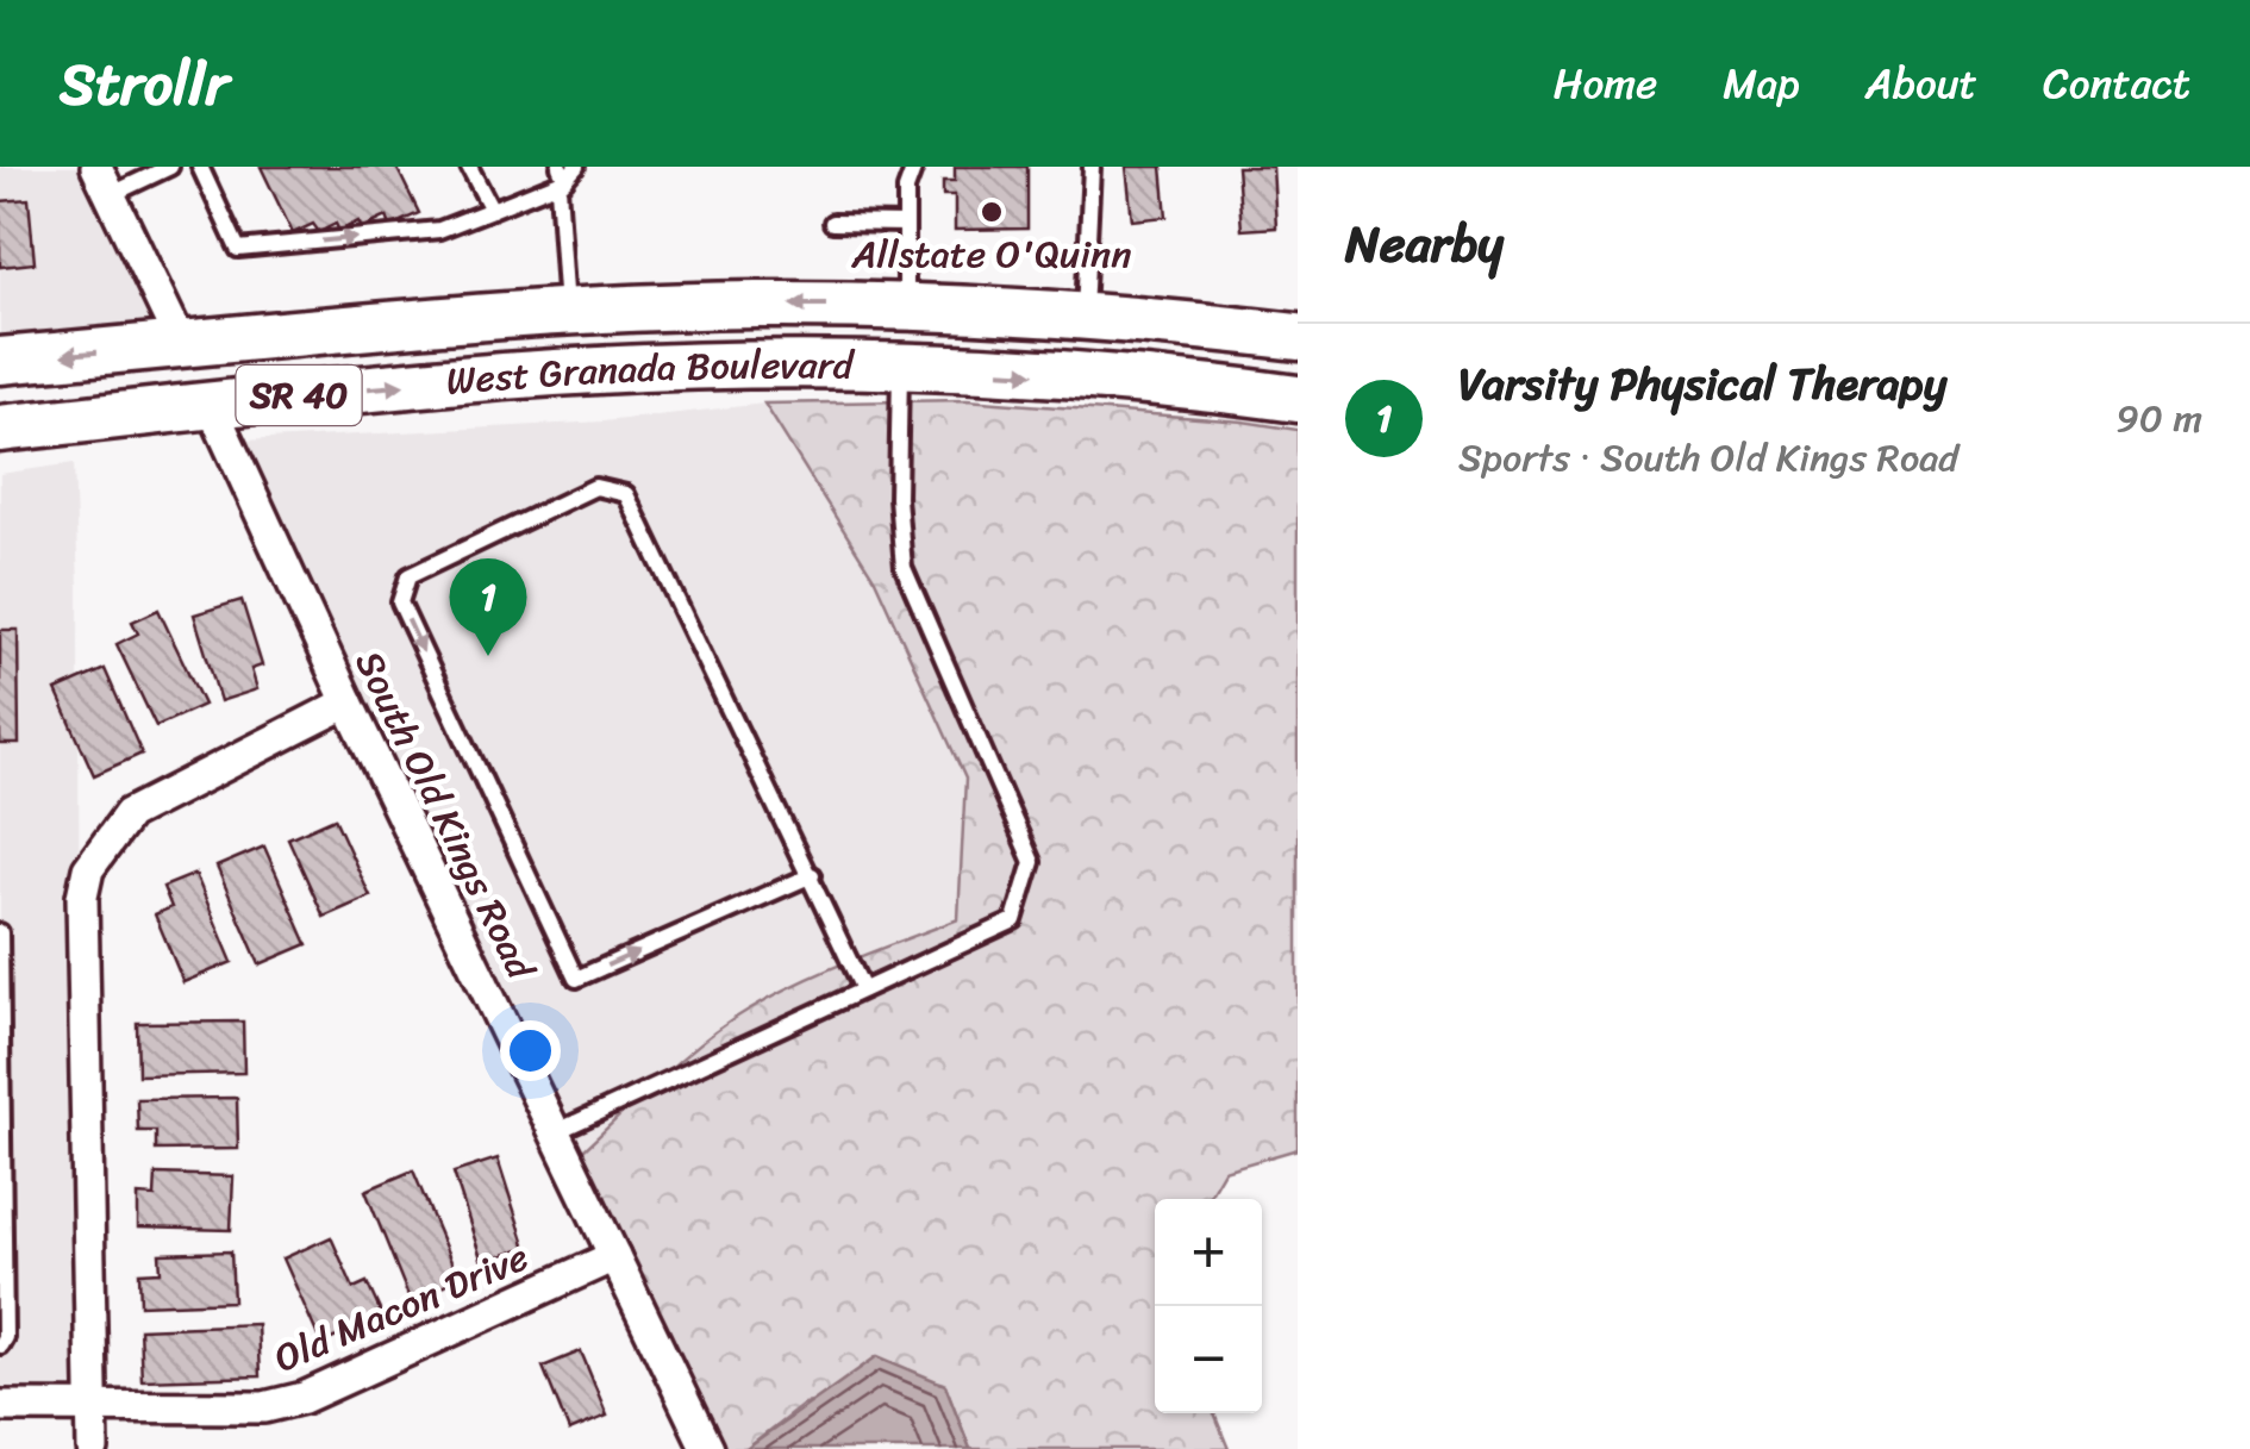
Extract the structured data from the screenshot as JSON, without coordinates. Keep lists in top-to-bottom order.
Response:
{
  "streets": {
    "main road": ["West Granada Boulevard", "SR 40"],
    "street": ["South Old Kings Road", "Old Macon Drive"]
  },
  "crossings": [
    ["West Granada Boulevard", "South Old Kings Road"],
    ["South Old Kings Road", "Old Macon Drive"]
  ],
  "places": ["Allstate O'Quinn"],
  "page": {
    "header": "Strollr",
    "nav": [
      "Home",
      "Map",
      "About",
      "Contact"
    ],
    "heading": "Nearby",
    "list": [
      {
        "mark": "1",
        "name": "Varsity Physical Therapy",
        "note": "Sports · South Old Kings Road",
        "value": "90 m"
      }
    ],
    "pins": "1",
    "map_buttons": ["+", "−"]
  }
}
